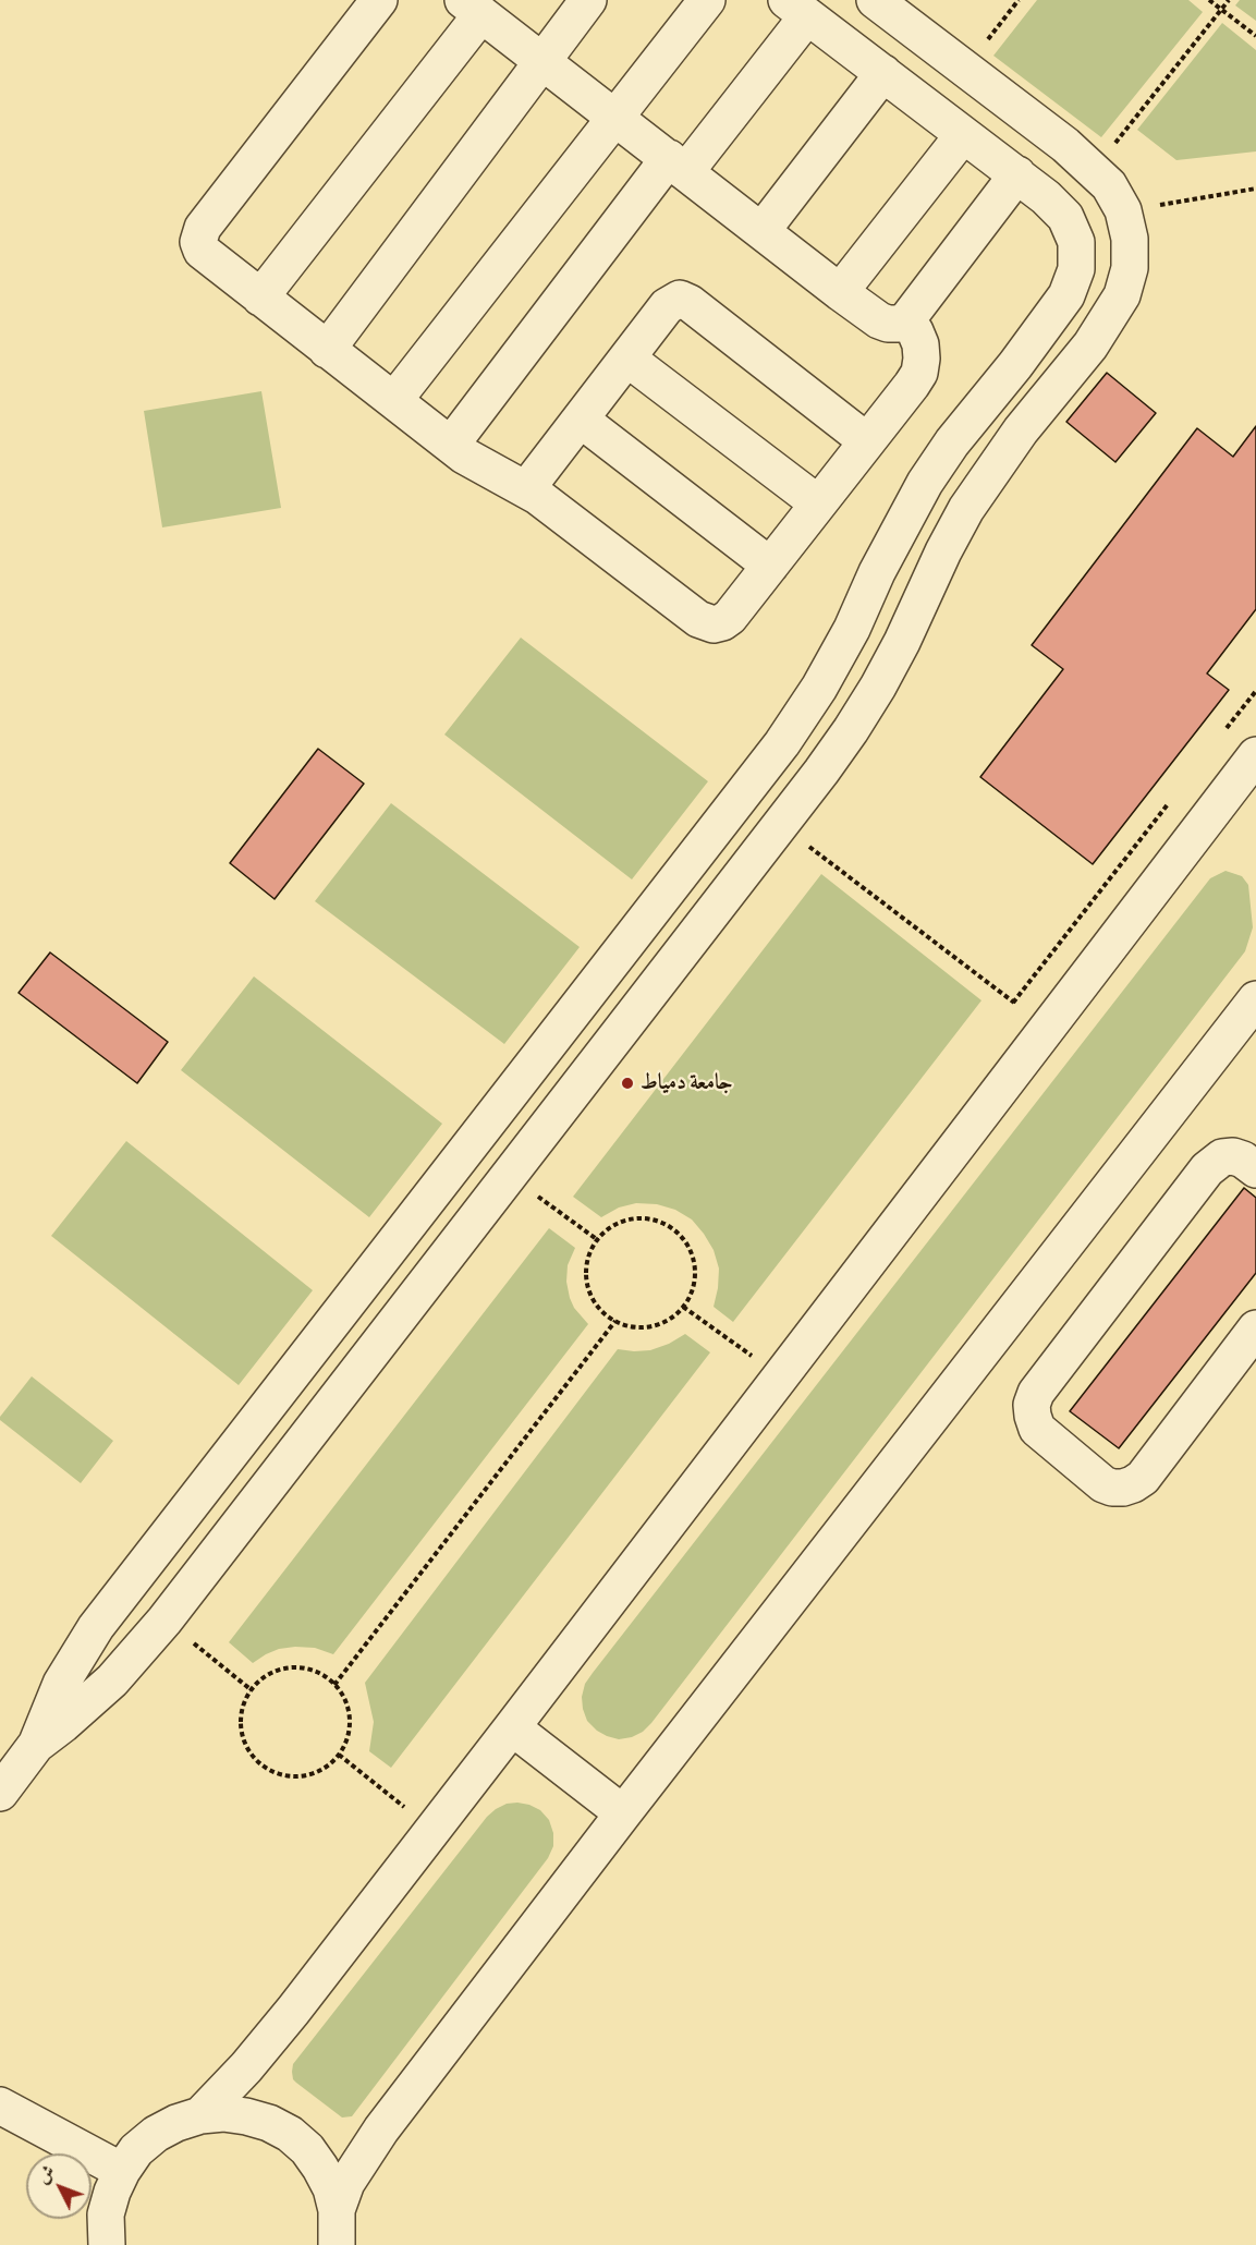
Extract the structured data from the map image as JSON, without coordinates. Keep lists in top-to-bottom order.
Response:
{
  "places": ["جامعة دمياط"],
  "north": "top left"
}
